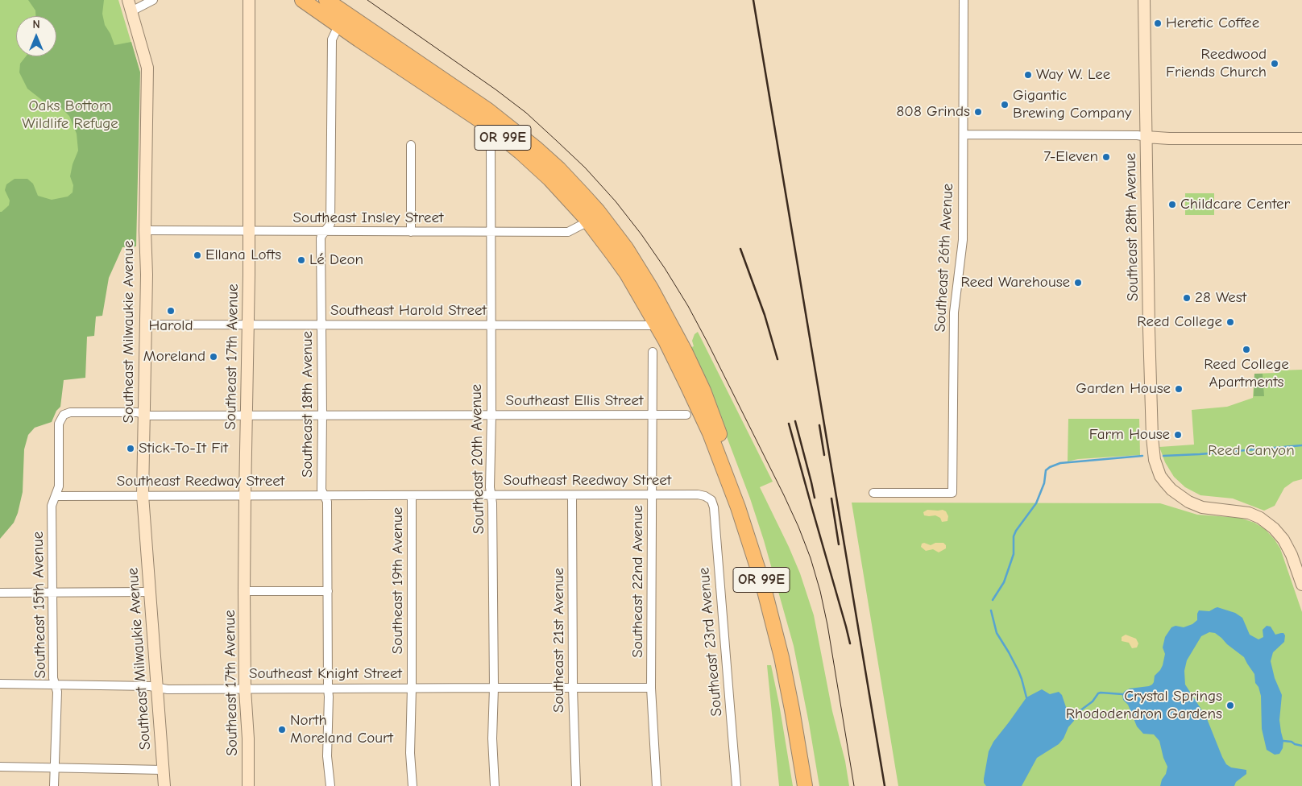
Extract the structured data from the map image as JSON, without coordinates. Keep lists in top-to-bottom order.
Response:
{
  "streets": {
    "highway": ["OR 99E"],
    "street": [
      "Southeast Insley Street",
      "Southeast 28th Avenue",
      "Southeast 26th Avenue",
      "Southeast Harold Street",
      "Southeast Milwaukie Avenue",
      "Southeast 17th Avenue",
      "Southeast Ellis Street",
      "Southeast 18th Avenue",
      "Southeast 20th Avenue",
      "Southeast Reedway Street",
      "Southeast 19th Avenue",
      "Southeast 22nd Avenue",
      "Southeast 15th Avenue",
      "Southeast 21st Avenue",
      "Southeast 23rd Avenue",
      "Southeast Knight Street"
    ]
  },
  "crossings": [
    ["OR 99E", "Southeast Insley Street"],
    ["OR 99E", "Southeast Harold Street"],
    ["OR 99E", "Southeast 18th Avenue"],
    ["OR 99E", "Southeast 20th Avenue"],
    ["Southeast Insley Street", "Southeast Milwaukie Avenue"],
    ["Southeast Insley Street", "Southeast 17th Avenue"],
    ["Southeast Insley Street", "Southeast 18th Avenue"],
    ["Southeast Insley Street", "Southeast 20th Avenue"],
    ["Southeast Harold Street", "Southeast Milwaukie Avenue"],
    ["Southeast Harold Street", "Southeast 17th Avenue"],
    ["Southeast Harold Street", "Southeast 18th Avenue"],
    ["Southeast Harold Street", "Southeast 20th Avenue"],
    ["Southeast Milwaukie Avenue", "Southeast Ellis Street"],
    ["Southeast Milwaukie Avenue", "Southeast Reedway Street"],
    ["Southeast Milwaukie Avenue", "Southeast Knight Street"],
    ["Southeast 17th Avenue", "Southeast Ellis Street"],
    ["Southeast 17th Avenue", "Southeast Reedway Street"],
    ["Southeast 17th Avenue", "Southeast Knight Street"],
    ["Southeast Ellis Street", "Southeast 18th Avenue"],
    ["Southeast Ellis Street", "Southeast 20th Avenue"],
    ["Southeast Ellis Street", "Southeast 22nd Avenue"],
    ["Southeast Ellis Street", "Southeast 15th Avenue"],
    ["Southeast 18th Avenue", "Southeast Reedway Street"],
    ["Southeast 18th Avenue", "Southeast Knight Street"],
    ["Southeast 20th Avenue", "Southeast Reedway Street"],
    ["Southeast 20th Avenue", "Southeast Knight Street"],
    ["Southeast Reedway Street", "Southeast 19th Avenue"],
    ["Southeast Reedway Street", "Southeast 22nd Avenue"],
    ["Southeast Reedway Street", "Southeast 15th Avenue"],
    ["Southeast Reedway Street", "Southeast 21st Avenue"],
    ["Southeast Reedway Street", "Southeast 23rd Avenue"],
    ["Southeast 19th Avenue", "Southeast Knight Street"],
    ["Southeast 22nd Avenue", "Southeast Knight Street"],
    ["Southeast 15th Avenue", "Southeast Knight Street"],
    ["Southeast 21st Avenue", "Southeast Knight Street"]
  ],
  "parks": ["Oaks Bottom Wildlife Refuge", "Reed Canyon"],
  "places": [
    "Heretic Coffee",
    "Reedwood Friends Church",
    "Way W. Lee",
    "Gigantic Brewing Company",
    "808 Grinds",
    "7-Eleven",
    "Childcare Center",
    "Ellana Lofts",
    "Lé Deon",
    "Reed Warehouse",
    "28 West",
    "Harold",
    "Reed College",
    "Reed College Apartments",
    "Moreland",
    "Garden House",
    "Farm House",
    "Stick-To-It Fit",
    "Crystal Springs Rhododendron Gardens",
    "North Moreland Court"
  ],
  "north": "top"
}
